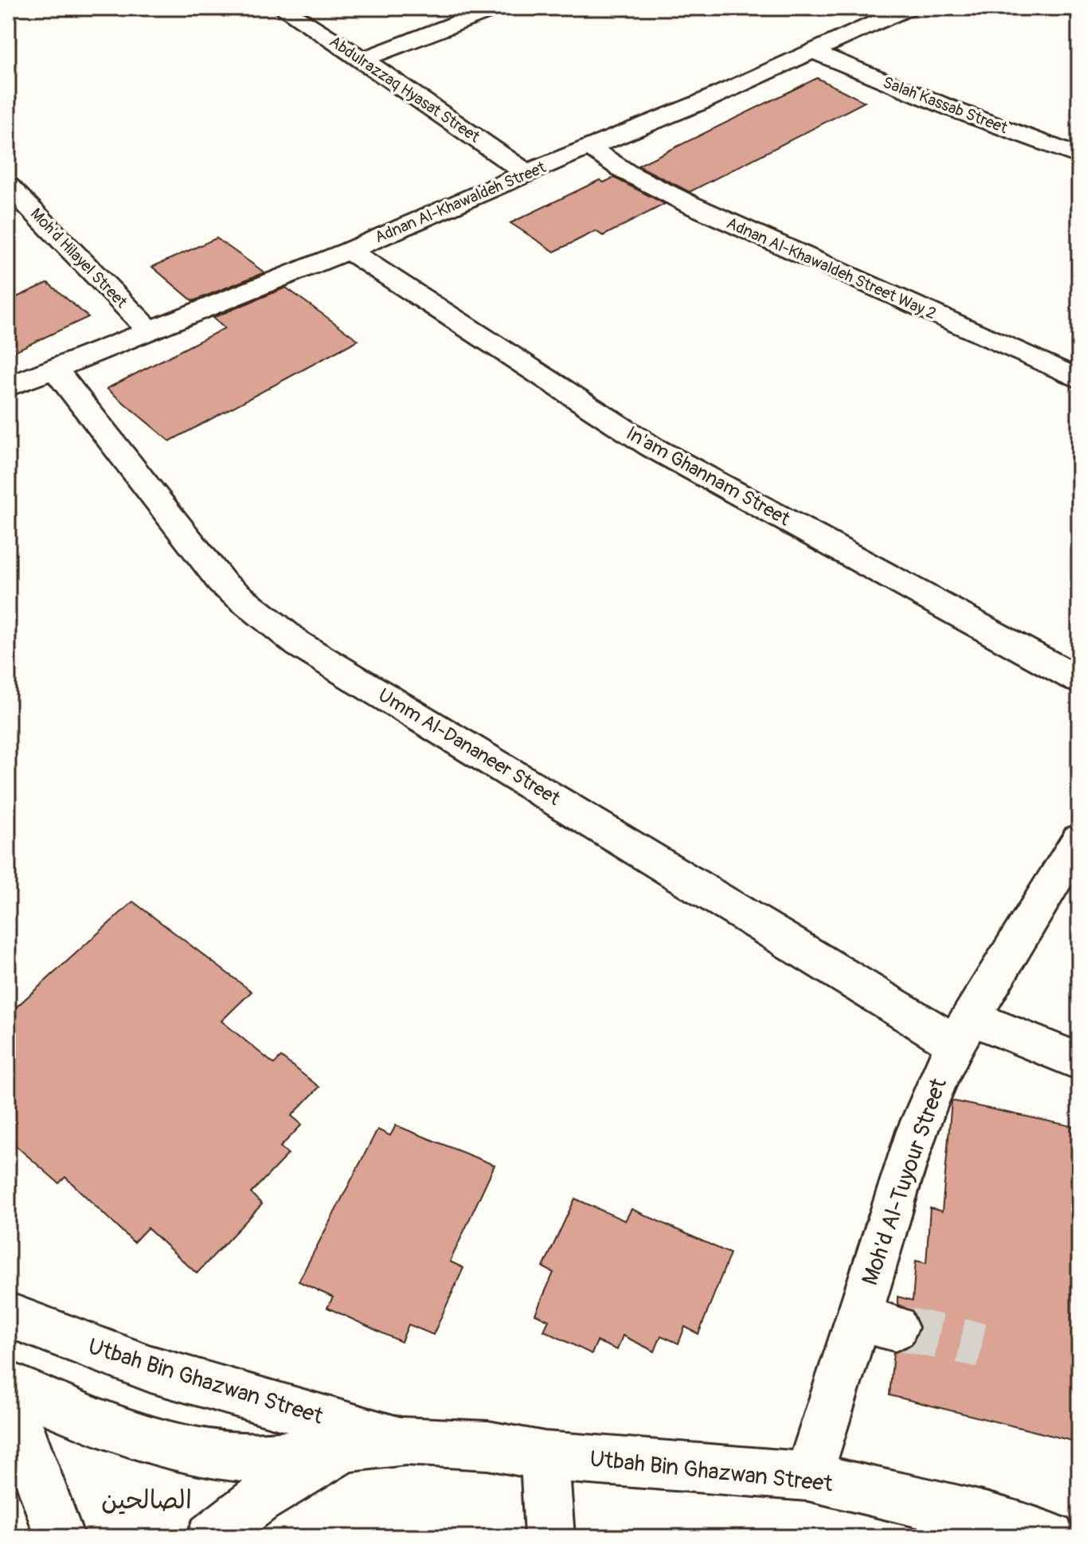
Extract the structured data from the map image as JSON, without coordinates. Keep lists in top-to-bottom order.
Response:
{
  "streets": {
    "street": [
      "Abdulrazzaq Hyasat Street",
      "Salah Kassab Street",
      "Adnan Al-Khawaldeh Street",
      "Moh'd Hilayel Street",
      "Adnan Al-Khawaldeh Street Way 2",
      "In'am Ghannam Street",
      "Umm Al-Dananeer Street",
      "Moh'd Al-Tuyour Street",
      "Utbah Bin Ghazwan Street"
    ]
  },
  "crossings": [
    ["Abdulrazzaq Hyasat Street", "Adnan Al-Khawaldeh Street"],
    ["Salah Kassab Street", "Adnan Al-Khawaldeh Street"],
    ["Adnan Al-Khawaldeh Street", "Moh'd Hilayel Street"],
    ["Adnan Al-Khawaldeh Street", "Adnan Al-Khawaldeh Street Way 2"],
    ["Adnan Al-Khawaldeh Street", "In'am Ghannam Street"],
    ["Adnan Al-Khawaldeh Street", "Umm Al-Dananeer Street"],
    ["Umm Al-Dananeer Street", "Moh'd Al-Tuyour Street"],
    ["Moh'd Al-Tuyour Street", "Utbah Bin Ghazwan Street"]
  ],
  "districts": ["الصالحين"]
}
